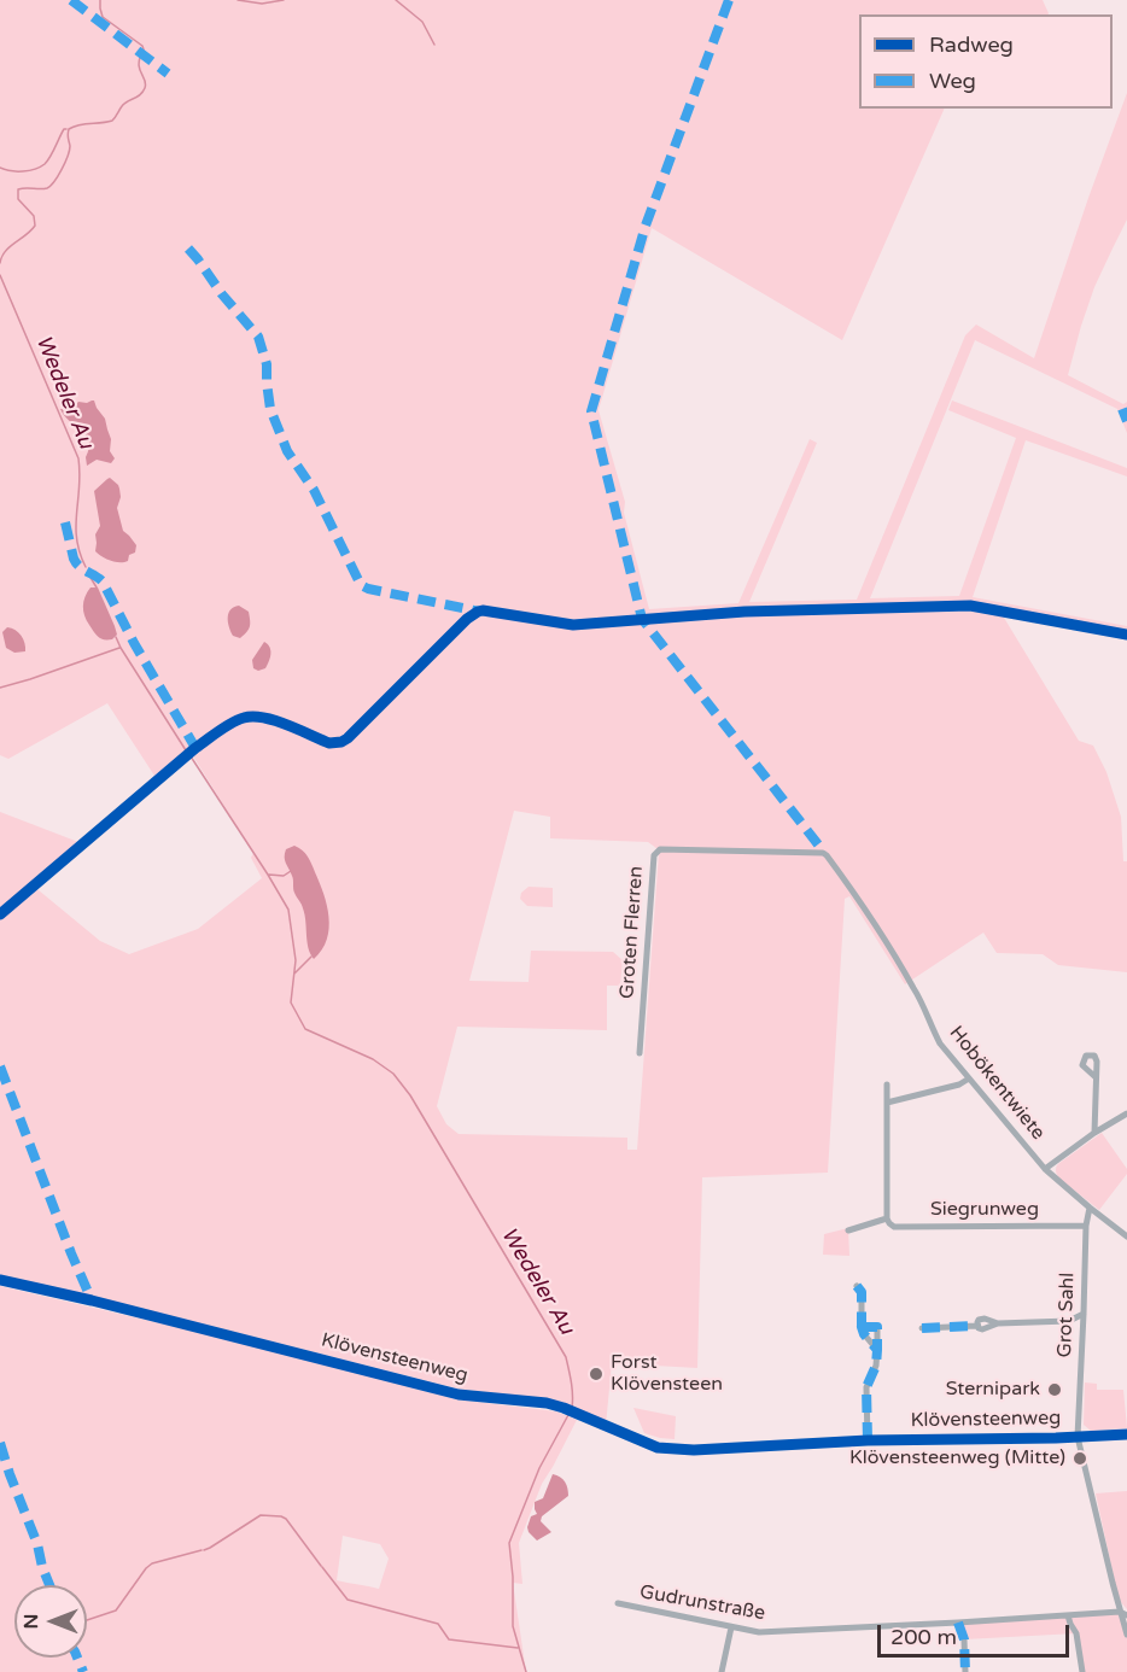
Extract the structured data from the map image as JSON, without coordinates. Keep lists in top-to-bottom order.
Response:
{
  "streets": {
    "street": [
      "Groten Flerren",
      "Hobökentwiete",
      "Siegrunweg",
      "Grot Sahl",
      "Klövensteenweg",
      "Gudrunstraße"
    ]
  },
  "crossings": [
    ["Groten Flerren", "Hobökentwiete"],
    ["Hobökentwiete", "Grot Sahl"],
    ["Siegrunweg", "Grot Sahl"],
    ["Grot Sahl", "Klövensteenweg"],
    ["Grot Sahl", "Gudrunstraße"]
  ],
  "water": ["Wedeler Au"],
  "places": ["Forst Klövensteen", "Sternipark", "Klövensteenweg (Mitte)"],
  "legend": ["Radweg", "Weg"],
  "scale_bar": "200 m",
  "north": "left"
}
